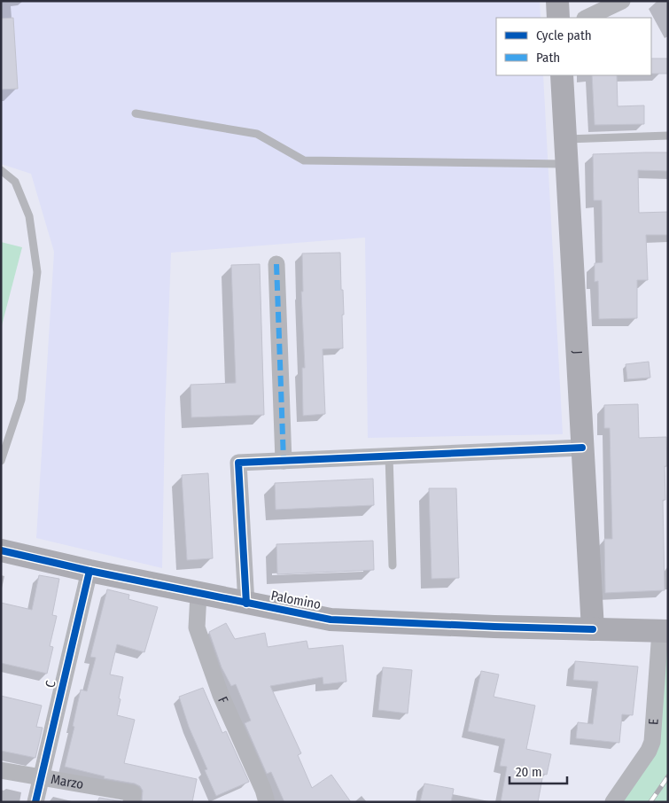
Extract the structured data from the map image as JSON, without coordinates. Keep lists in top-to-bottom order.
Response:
{
  "streets": {
    "main road": ["J", "Palomino"],
    "street": [
      "C",
      "F",
      "E",
      "Marzo"
    ]
  },
  "crossings": [
    ["J", "Palomino"],
    ["Palomino", "C"],
    ["Palomino", "F"],
    ["Palomino", "E"],
    ["C", "Marzo"]
  ],
  "legend": ["Cycle path", "Path"],
  "scale_bar": "20 m"
}
